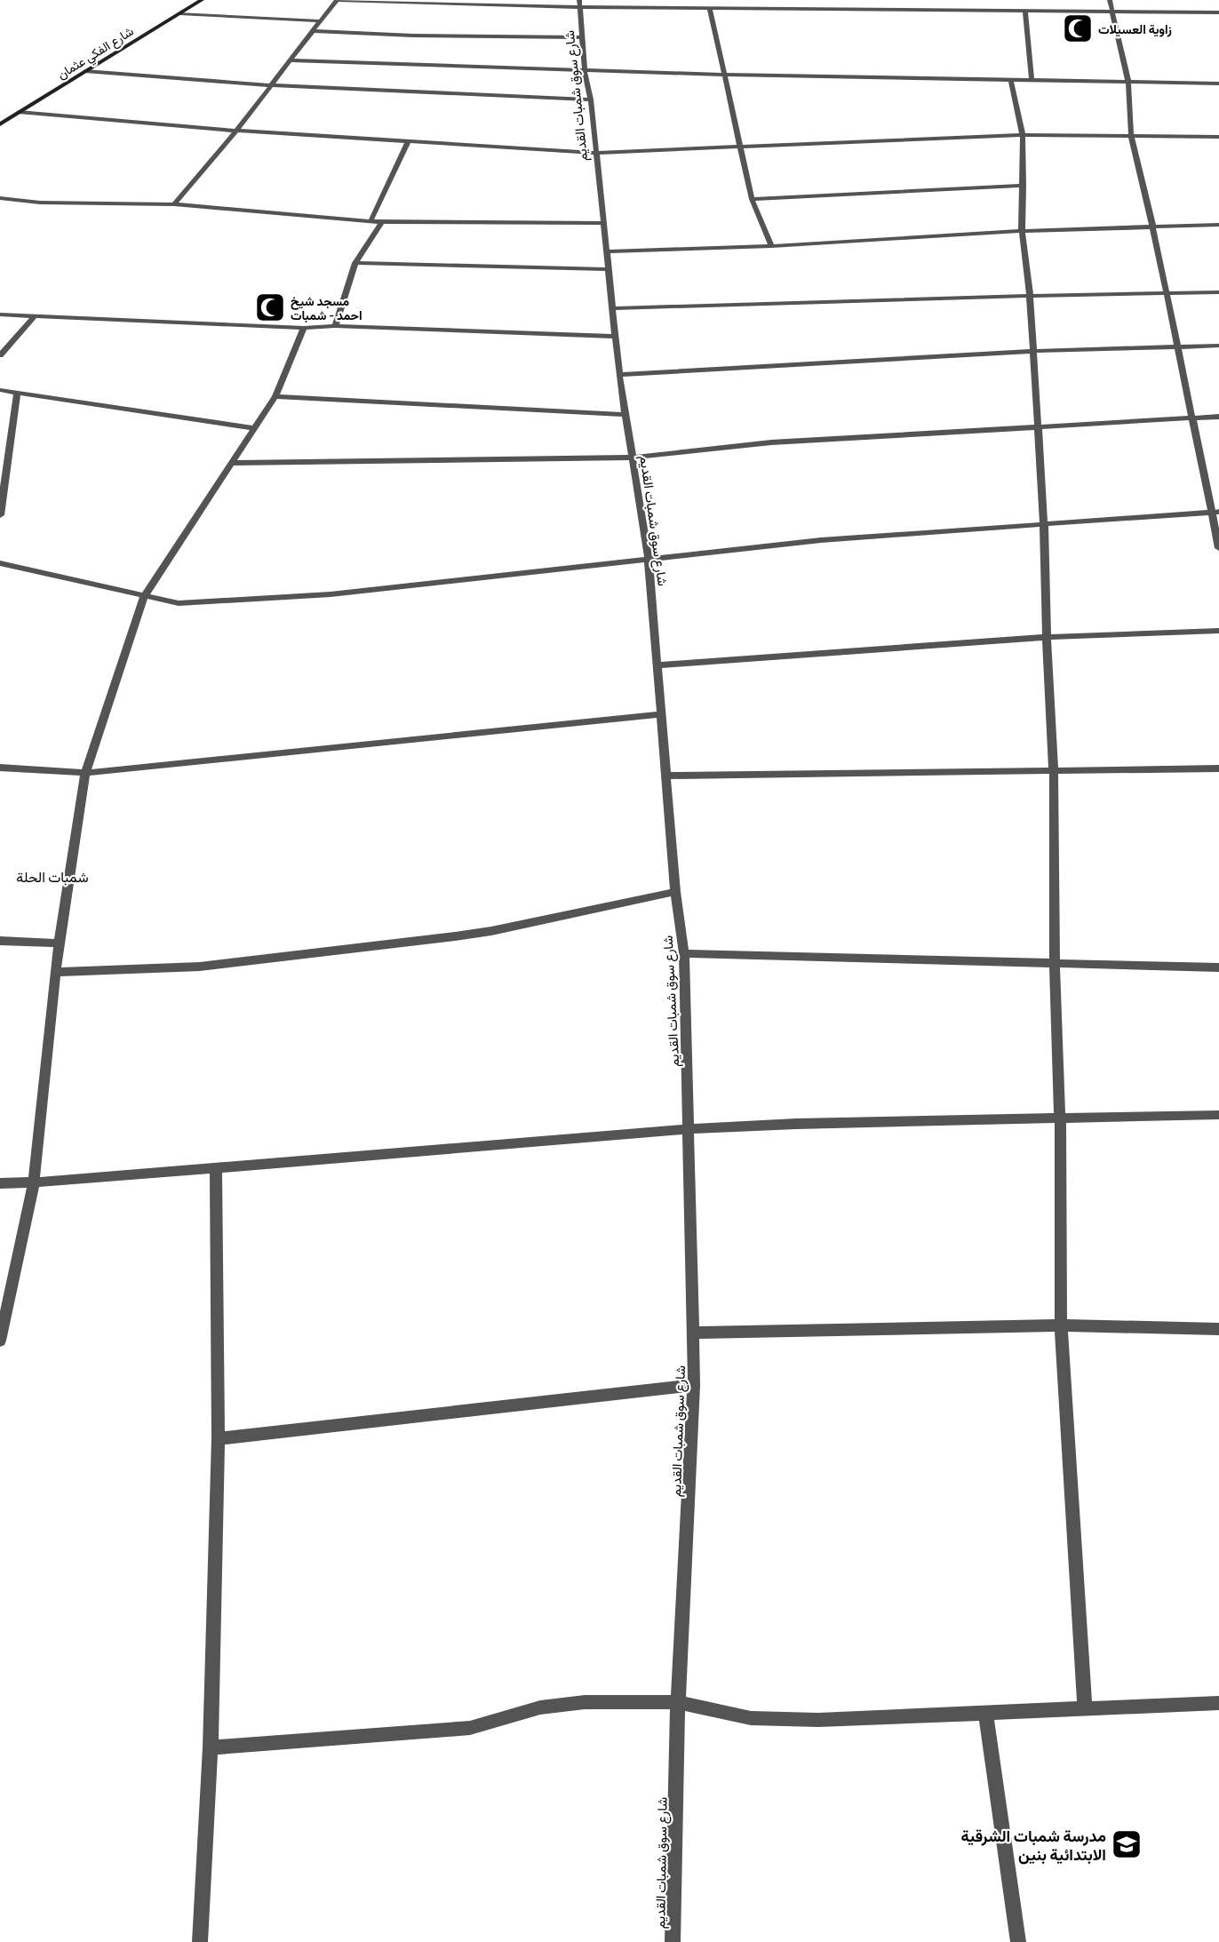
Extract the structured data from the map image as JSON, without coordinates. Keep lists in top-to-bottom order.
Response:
{
  "streets": {
    "street": ["شارع الفكي عثمان", "شارع سوق شمبات القديم"]
  },
  "districts": ["شمبات الحلة"],
  "places": {
    "mosque": ["زاوية العسيلات", "مسجد شيخ احمد - شمبات"],
    "school or university": ["مدرسة شمبات الشرقية الابتدائية بنين"]
  }
}
